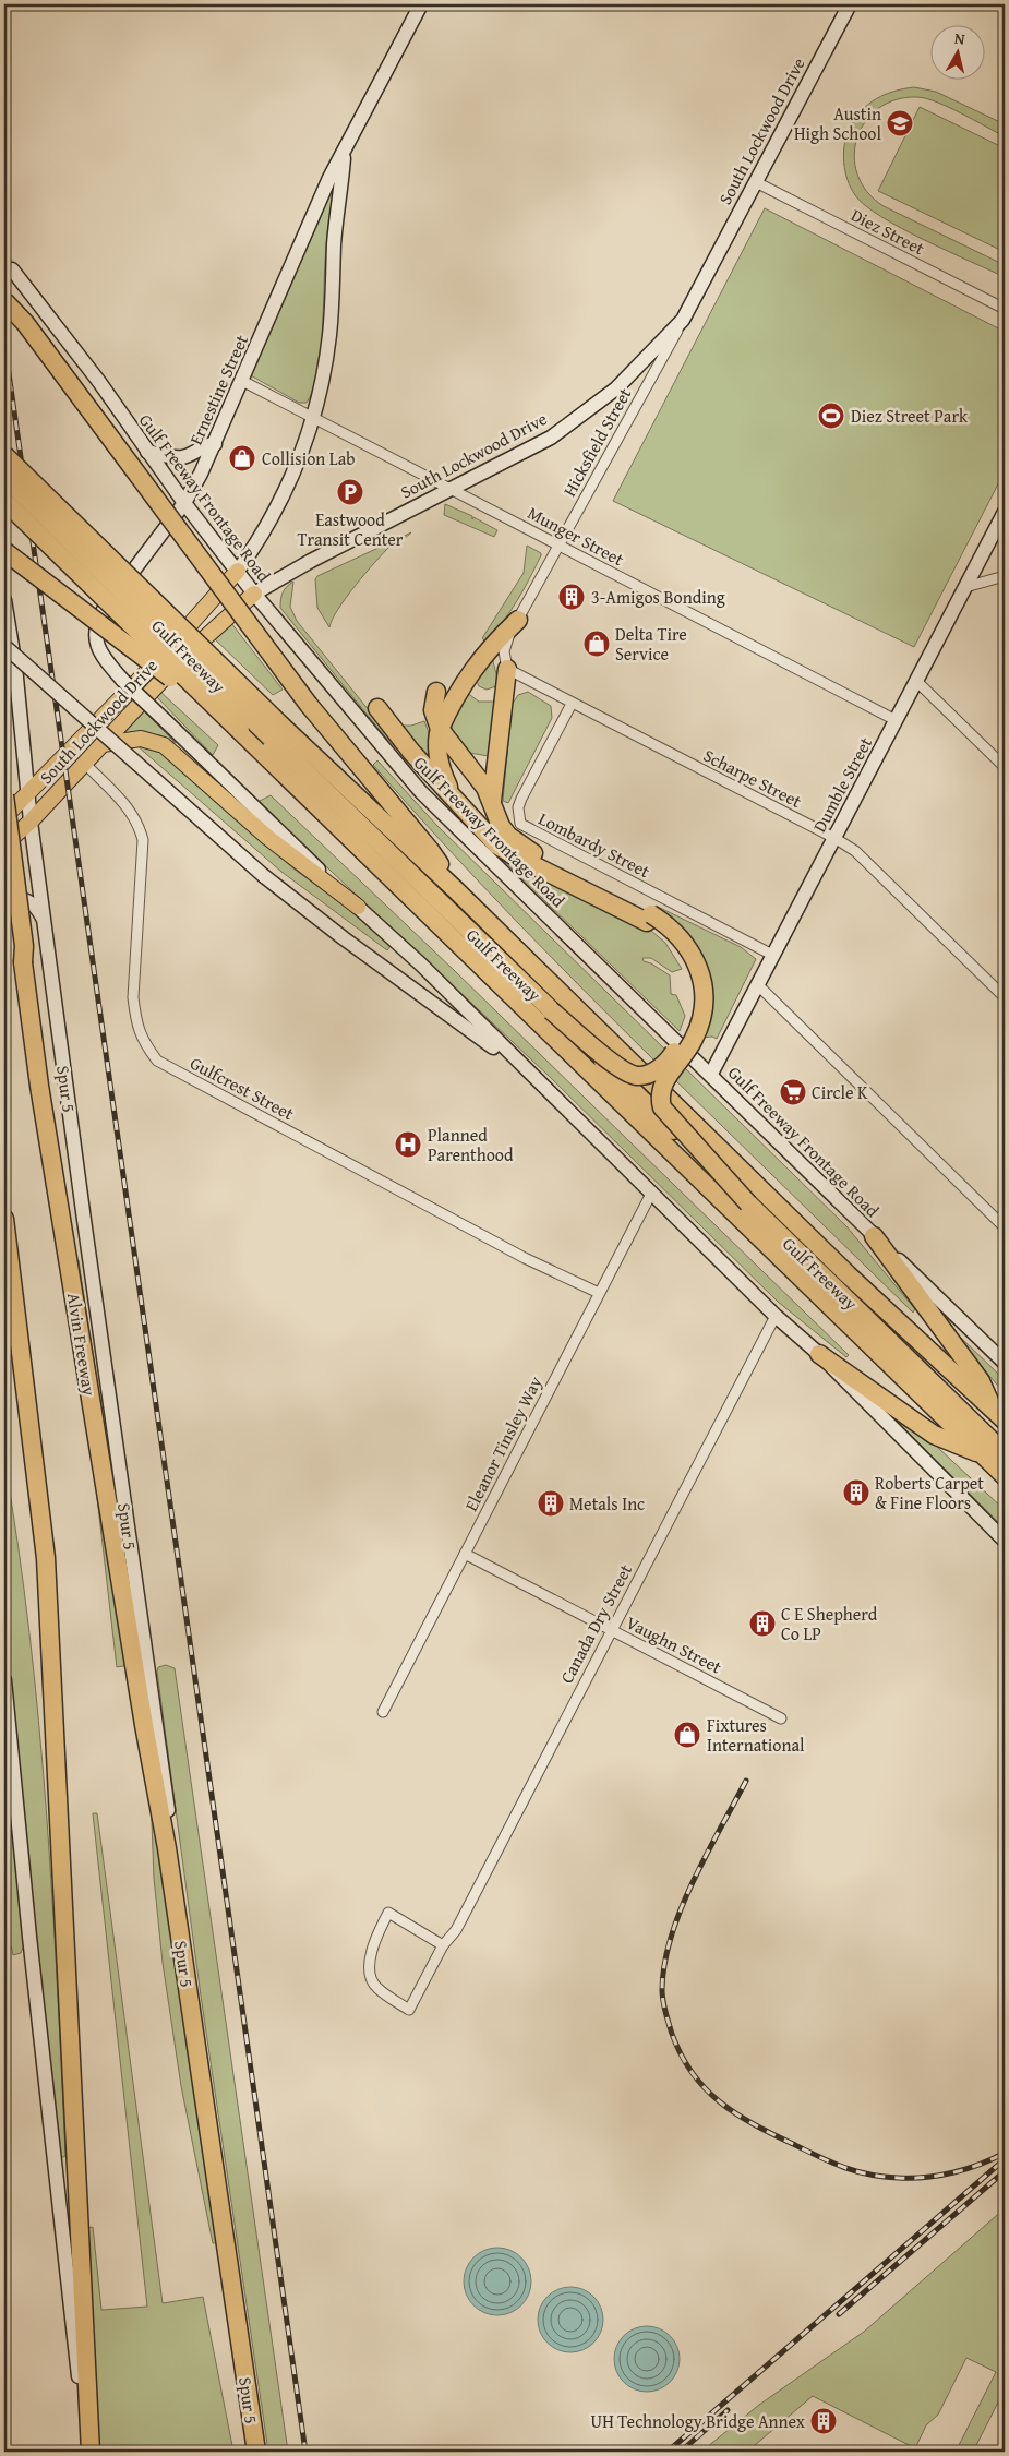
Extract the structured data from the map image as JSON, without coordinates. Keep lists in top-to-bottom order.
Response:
{
  "streets": {
    "highway": ["Gulf Freeway", "Spur 5", "Alvin Freeway"],
    "main road": [
      "South Lockwood Drive",
      "Ernestine Street",
      "Gulf Freeway Frontage Road",
      "Dumble Street"
    ],
    "street": [
      "Diez Street",
      "Hicksfield Street",
      "Munger Street",
      "Scharpe Street",
      "Lombardy Street",
      "Gulfcrest Street",
      "Eleanor Tinsley Way",
      "Canada Dry Street",
      "Vaughn Street"
    ]
  },
  "crossings": [
    ["South Lockwood Drive", "Diez Street"],
    ["South Lockwood Drive", "Ernestine Street"],
    ["South Lockwood Drive", "Hicksfield Street"],
    ["South Lockwood Drive", "Gulf Freeway Frontage Road"],
    ["South Lockwood Drive", "Munger Street"],
    ["South Lockwood Drive", "Gulfcrest Street"],
    ["South Lockwood Drive", "Spur 5"],
    ["Ernestine Street", "Gulf Freeway Frontage Road"],
    ["Ernestine Street", "Munger Street"],
    ["Hicksfield Street", "Munger Street"],
    ["Hicksfield Street", "Scharpe Street"],
    ["Gulf Freeway Frontage Road", "Dumble Street"],
    ["Munger Street", "Dumble Street"],
    ["Scharpe Street", "Dumble Street"],
    ["Scharpe Street", "Lombardy Street"],
    ["Dumble Street", "Lombardy Street"],
    ["Gulfcrest Street", "Eleanor Tinsley Way"],
    ["Spur 5", "Alvin Freeway"],
    ["Eleanor Tinsley Way", "Vaughn Street"],
    ["Canada Dry Street", "Vaughn Street"]
  ],
  "places": {
    "school or university": ["Austin High School"],
    "sports": ["Diez Street Park"],
    "shop": ["Collision Lab", "Delta Tire Service", "Fixtures International"],
    "parking": ["Eastwood Transit Center"],
    "building": [
      "3-Amigos Bonding",
      "Roberts Carpet & Fine Floors",
      "Metals Inc",
      "C E Shepherd Co LP",
      "UH Technology Bridge Annex"
    ],
    "supermarket": ["Circle K"],
    "hospital": ["Planned Parenthood"]
  },
  "north": "top"
}
